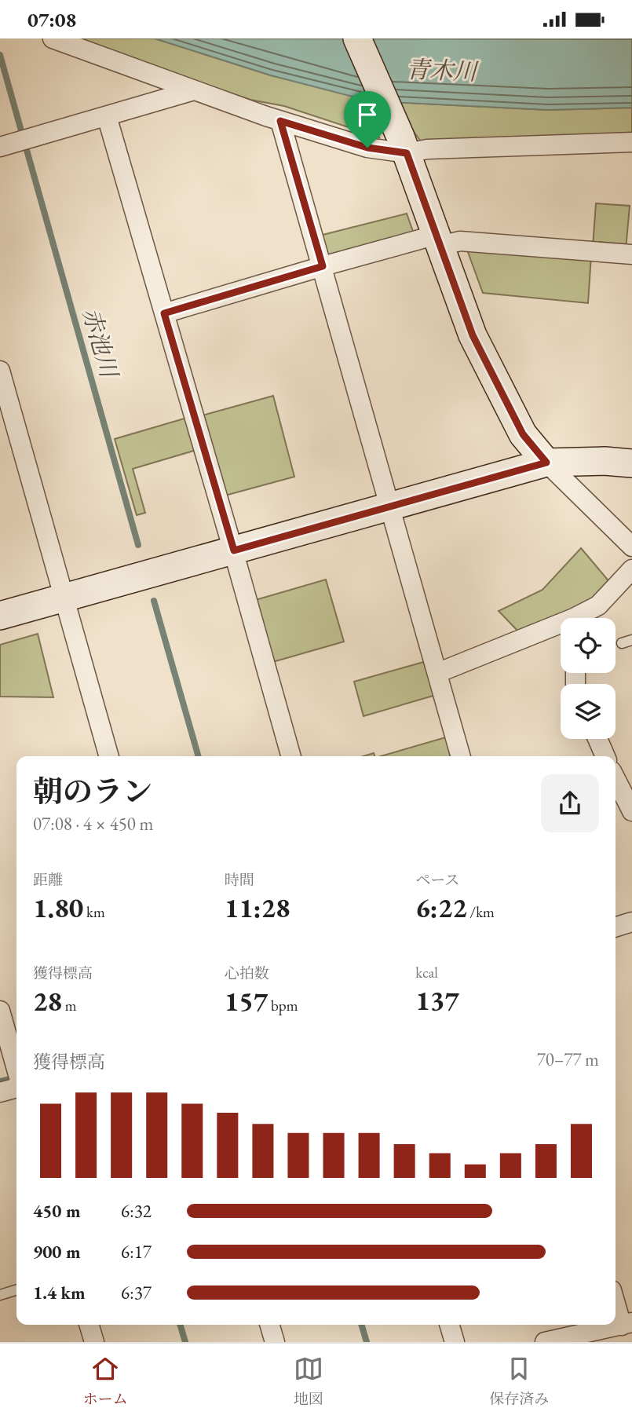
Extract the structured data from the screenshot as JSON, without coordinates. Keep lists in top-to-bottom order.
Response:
{
  "water": ["青木川", "赤池川"],
  "page": {
    "status": "07:08",
    "heading": ["朝のラン", "07:08 · 4 × 450 m"],
    "stats": [
      ["距離", "1.80 km"],
      ["時間", "11:28"],
      ["ペース", "6:22 /km"],
      ["獲得標高", "28 m"],
      ["心拍数", "157 bpm"],
      ["kcal", "137"]
    ],
    "chart": ["獲得標高", "70–77 m"],
    "list": [
      {
        "name": "450 m",
        "note": "6:32"
      },
      {
        "name": "900 m",
        "note": "6:17"
      },
      {
        "name": "1.4 km",
        "note": "6:37"
      }
    ],
    "tabs": ["ホーム", "地図", "保存済み"]
  }
}
